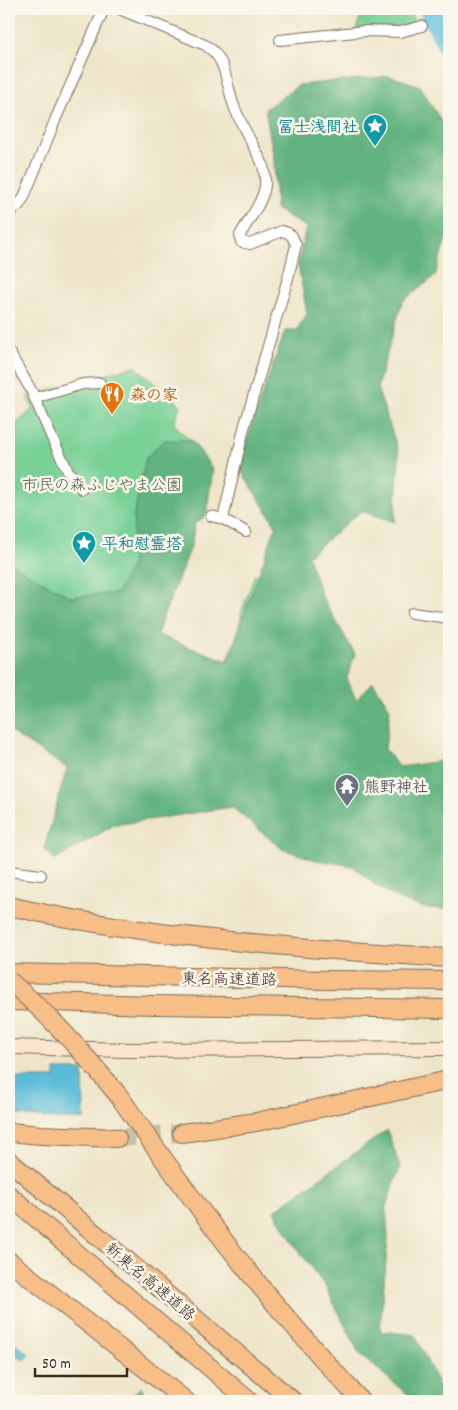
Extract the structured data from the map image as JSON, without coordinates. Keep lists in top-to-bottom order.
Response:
{
  "streets": {
    "highway": ["東名高速道路", "新東名高速道路"]
  },
  "parks": ["市民の森ふじやま公園"],
  "places": {
    "place": ["冨士浅間社", "平和慰霊塔"],
    "restaurant": ["森の家"],
    "temple": ["熊野神社"]
  },
  "scale_bar": "50 m"
}
